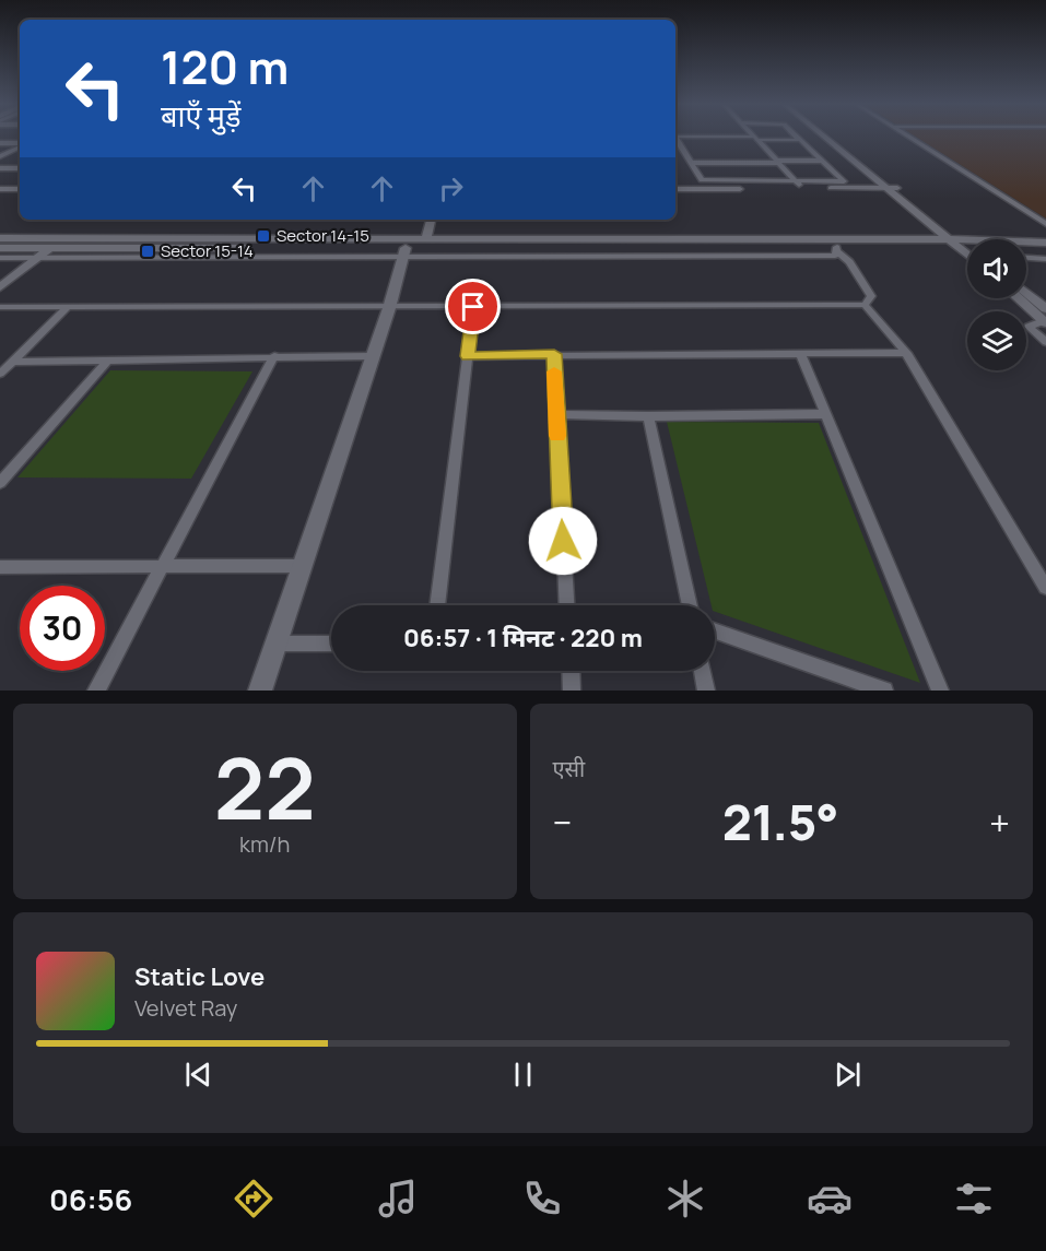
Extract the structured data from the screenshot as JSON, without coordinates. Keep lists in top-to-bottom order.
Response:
{
  "places": {
    "transit": ["Sector 14-15", "Sector 15-14"]
  },
  "page": {
    "turn": ["120 m", "बाएँ मुड़ें"],
    "limit": "30",
    "trip": "06:57 · 1 मिनट · 220 m",
    "tile": [
      ["22", "km/h"],
      "एसी"
    ],
    "heat": ["−", "21.5°", "+"],
    "song": ["Static Love", "Velvet Ray"],
    "tabs": "06:56"
  }
}
